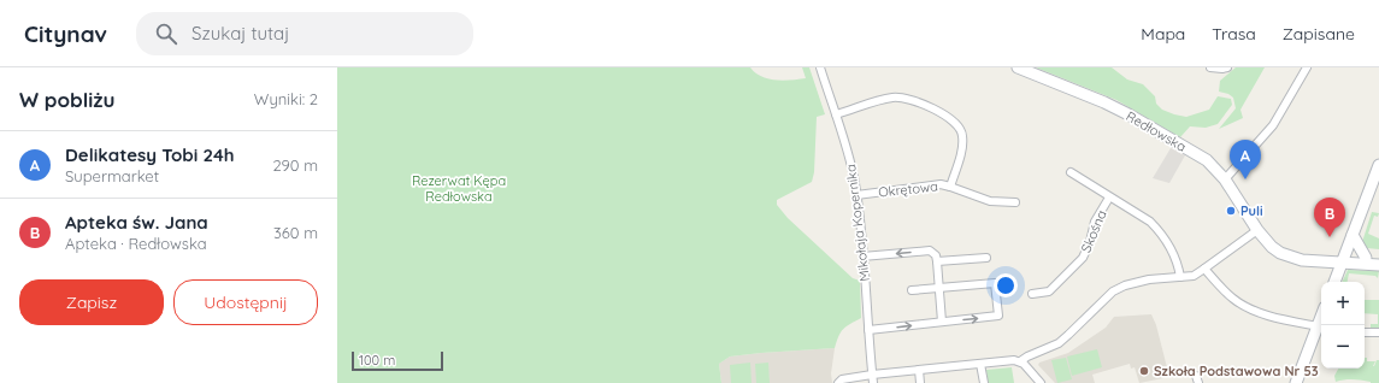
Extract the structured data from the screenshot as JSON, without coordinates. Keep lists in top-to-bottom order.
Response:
{
  "streets": {
    "street": [
      "Redłowska",
      "Okrętowa",
      "Mikołaja Kopernika",
      "Skośna"
    ]
  },
  "crossings": [
    ["Okrętowa", "Mikołaja Kopernika"]
  ],
  "parks": ["Rezerwat Kępa Redłowska"],
  "places": ["Puli", "Szkoła Podstawowa Nr 53"],
  "scale_bar": "100 m",
  "page": {
    "header": "Citynav",
    "search": "Szukaj tutaj",
    "nav": ["Mapa", "Trasa", "Zapisane"],
    "heading": ["W pobliżu", "Wyniki: 2"],
    "list": [
      {
        "mark": "A",
        "name": "Delikatesy Tobi 24h",
        "note": "Supermarket",
        "value": "290 m"
      },
      {
        "mark": "B",
        "name": "Apteka św. Jana",
        "note": "Apteka · Redłowska",
        "value": "360 m"
      }
    ],
    "pins": ["A", "B"],
    "buttons": ["Zapisz", "Udostępnij"],
    "map_buttons": ["+", "−"],
    "scale": "100 m"
  }
}
